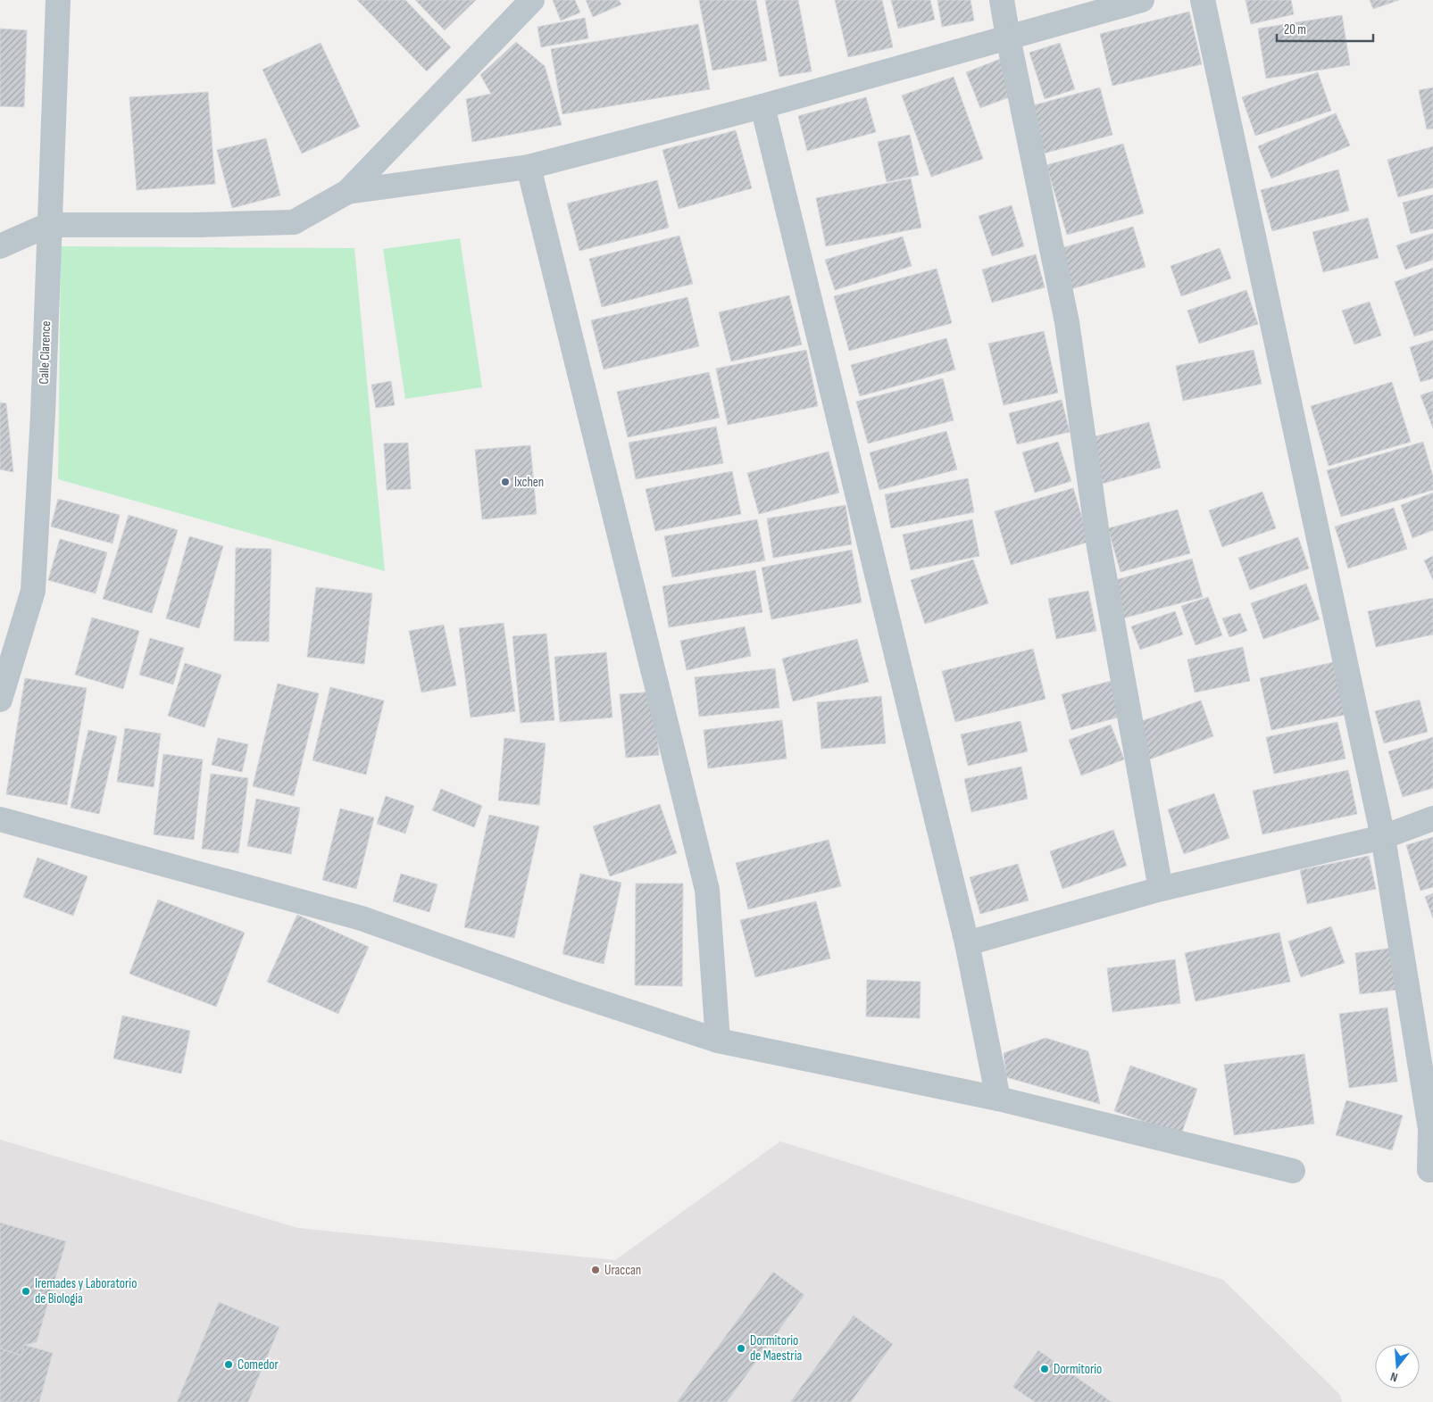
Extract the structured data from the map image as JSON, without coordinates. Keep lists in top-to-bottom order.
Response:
{
  "streets": {
    "street": ["Calle Clarence"]
  },
  "places": [
    "Ixchen",
    "Uraccan",
    "Iremades y Laboratorio de Biologia",
    "Dormitorio de Maestria",
    "Comedor",
    "Dormitorio"
  ],
  "scale_bar": "20 m",
  "north": "bottom"
}
